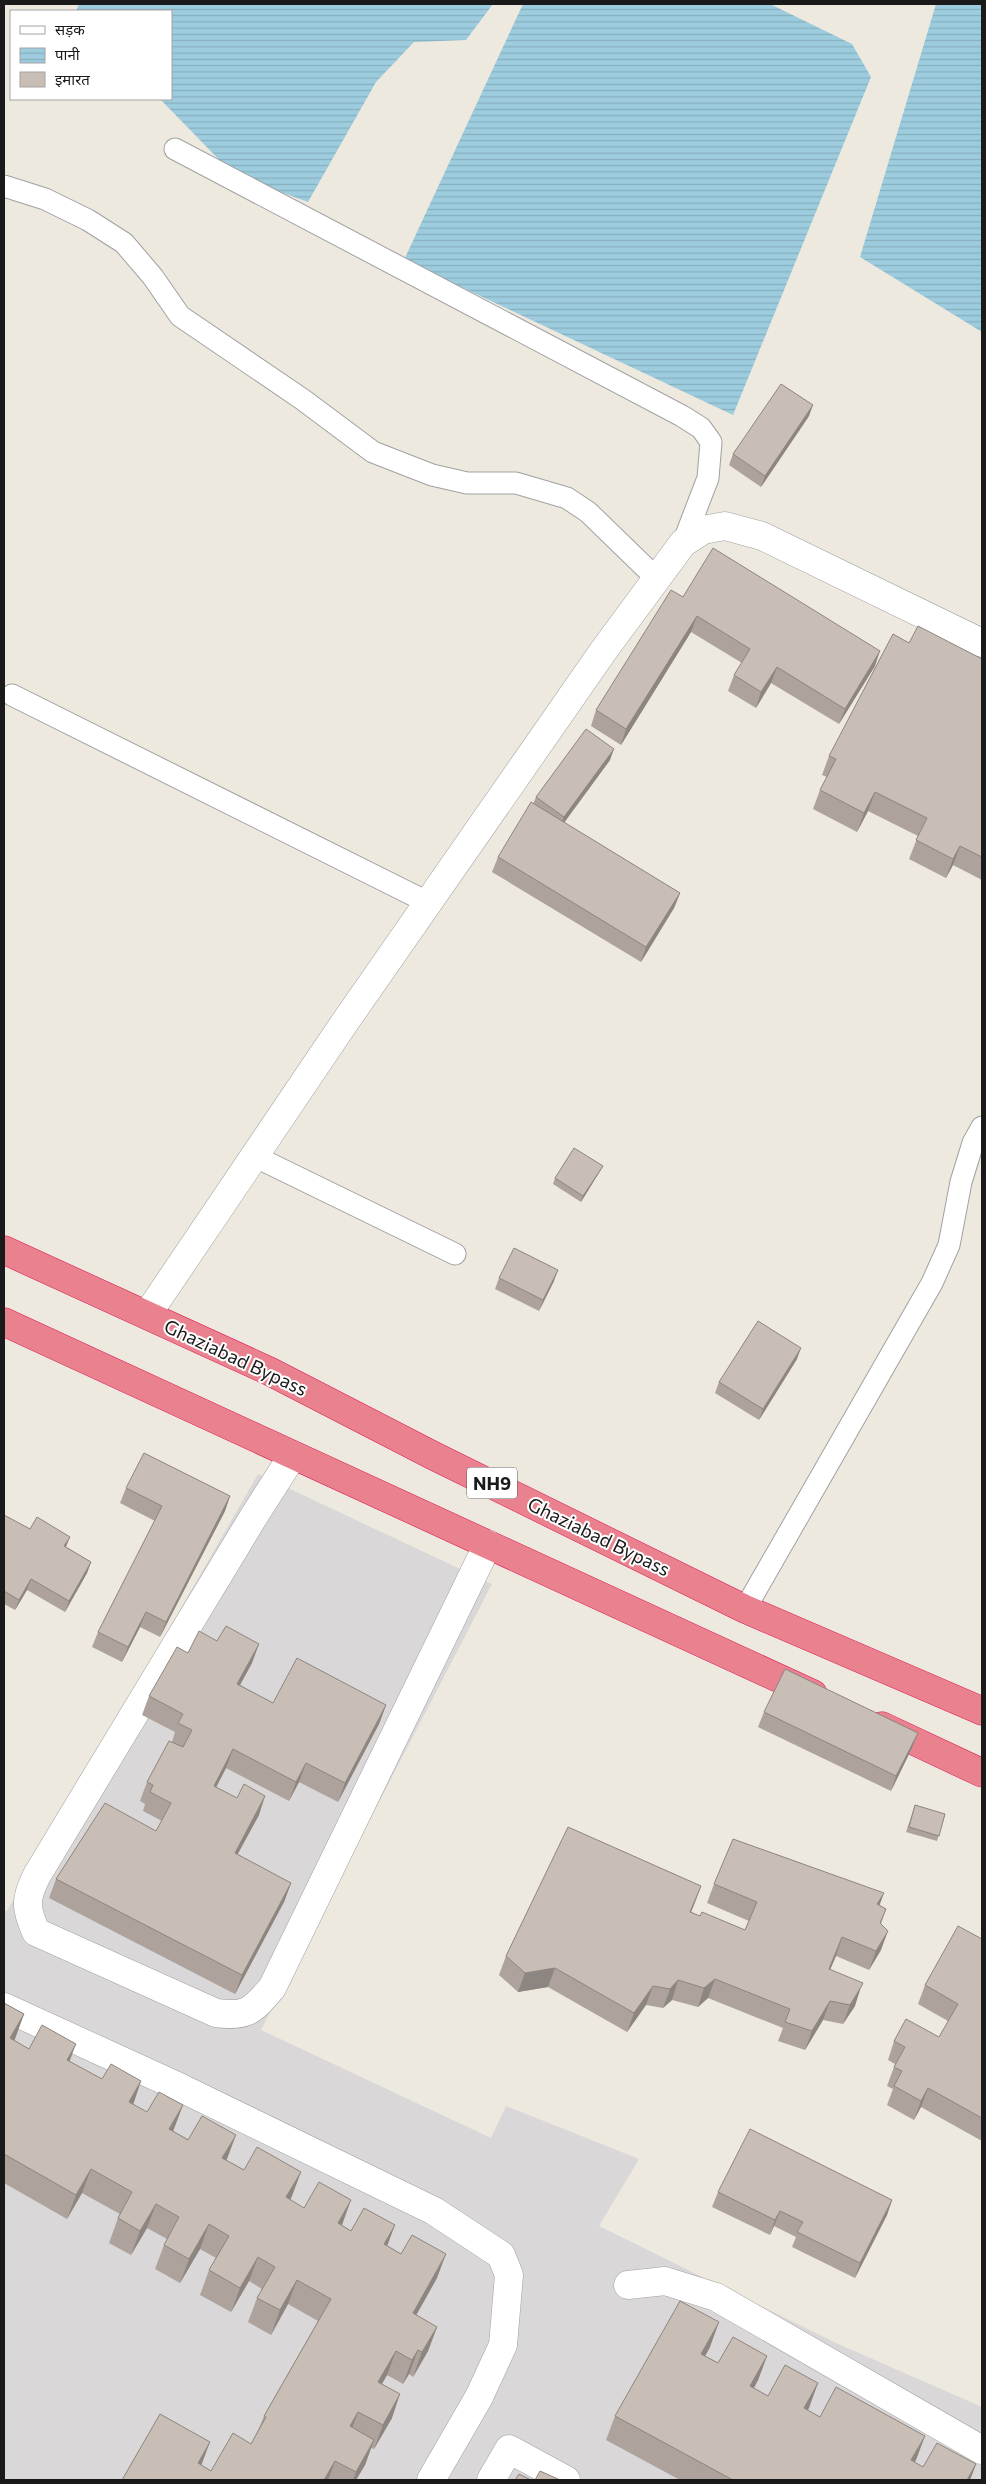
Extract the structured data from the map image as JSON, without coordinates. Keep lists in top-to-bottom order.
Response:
{
  "streets": {
    "highway": ["Ghaziabad Bypass", "NH9"]
  },
  "legend": ["सड़क", "पानी", "इमारत"]
}
